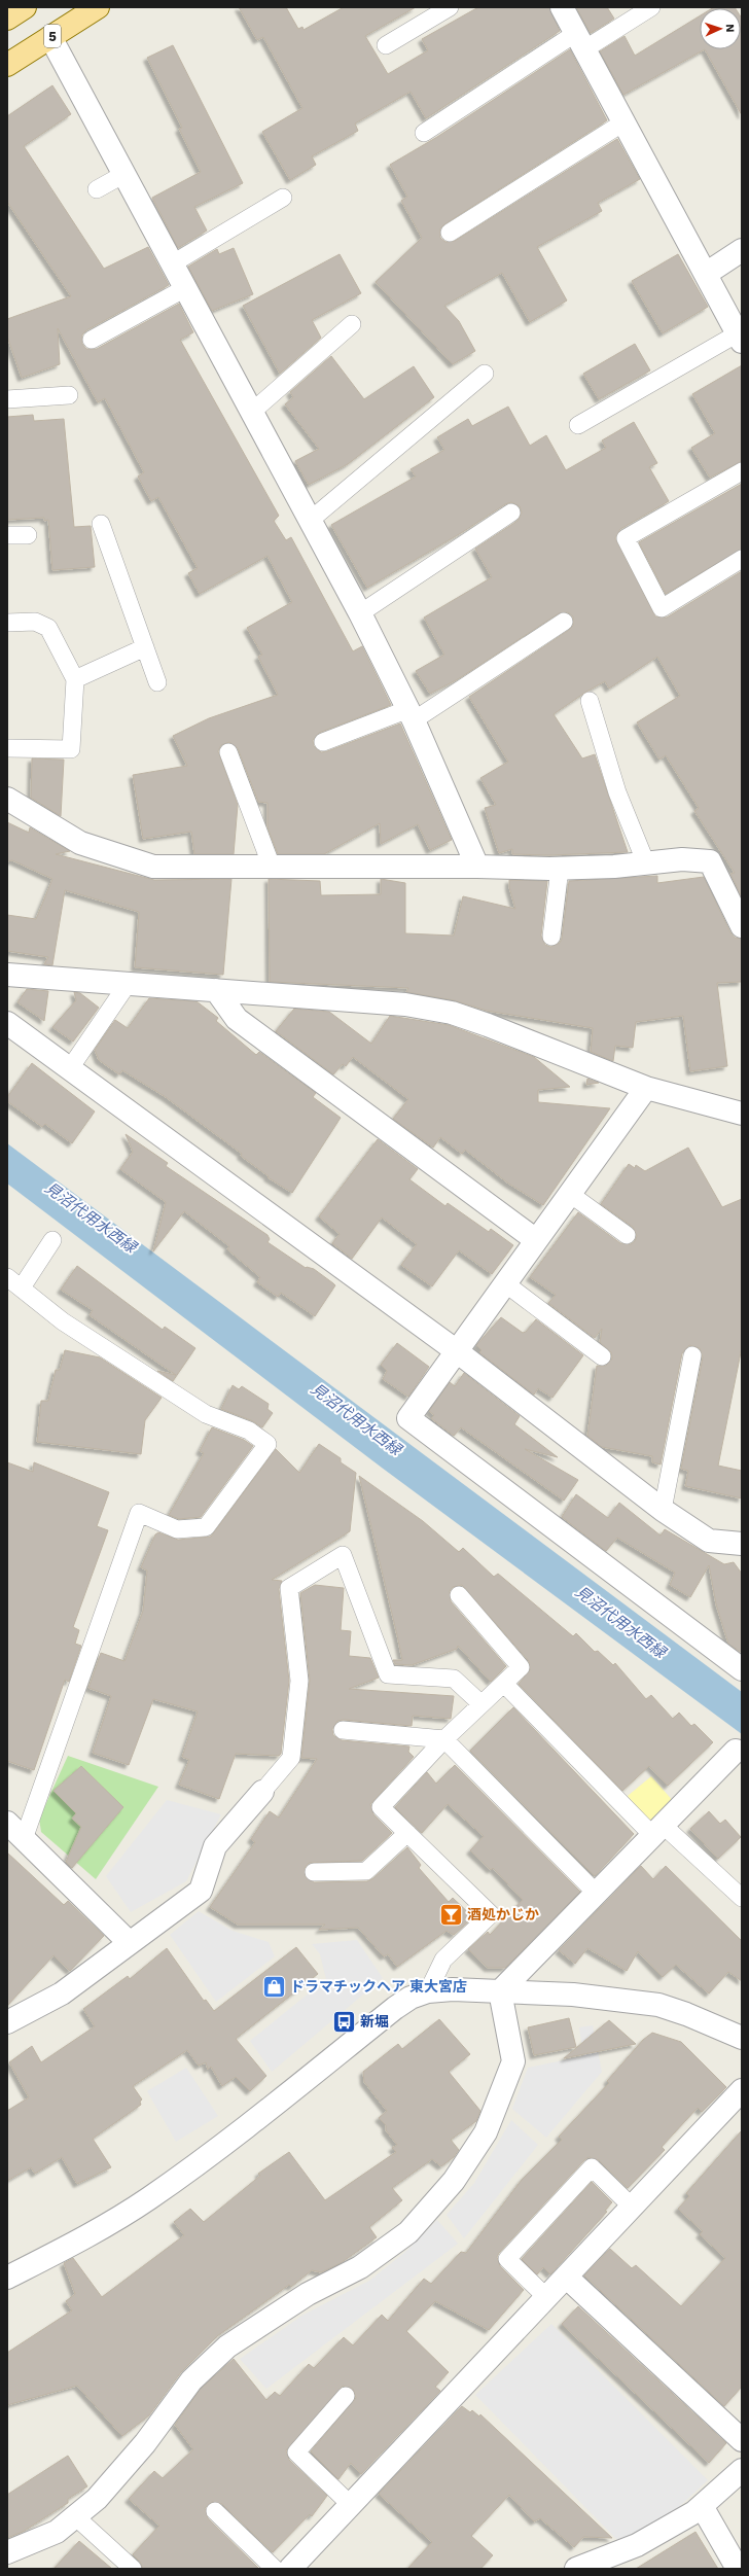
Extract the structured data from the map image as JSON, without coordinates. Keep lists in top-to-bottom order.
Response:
{
  "streets": {
    "main road": ["5"]
  },
  "water": ["見沼代用水西緑"],
  "places": {
    "bar": ["酒処かじか"],
    "shop": ["ドラマチックヘア 東大宮店"],
    "bus stop": ["新堀"]
  },
  "north": "right"
}
